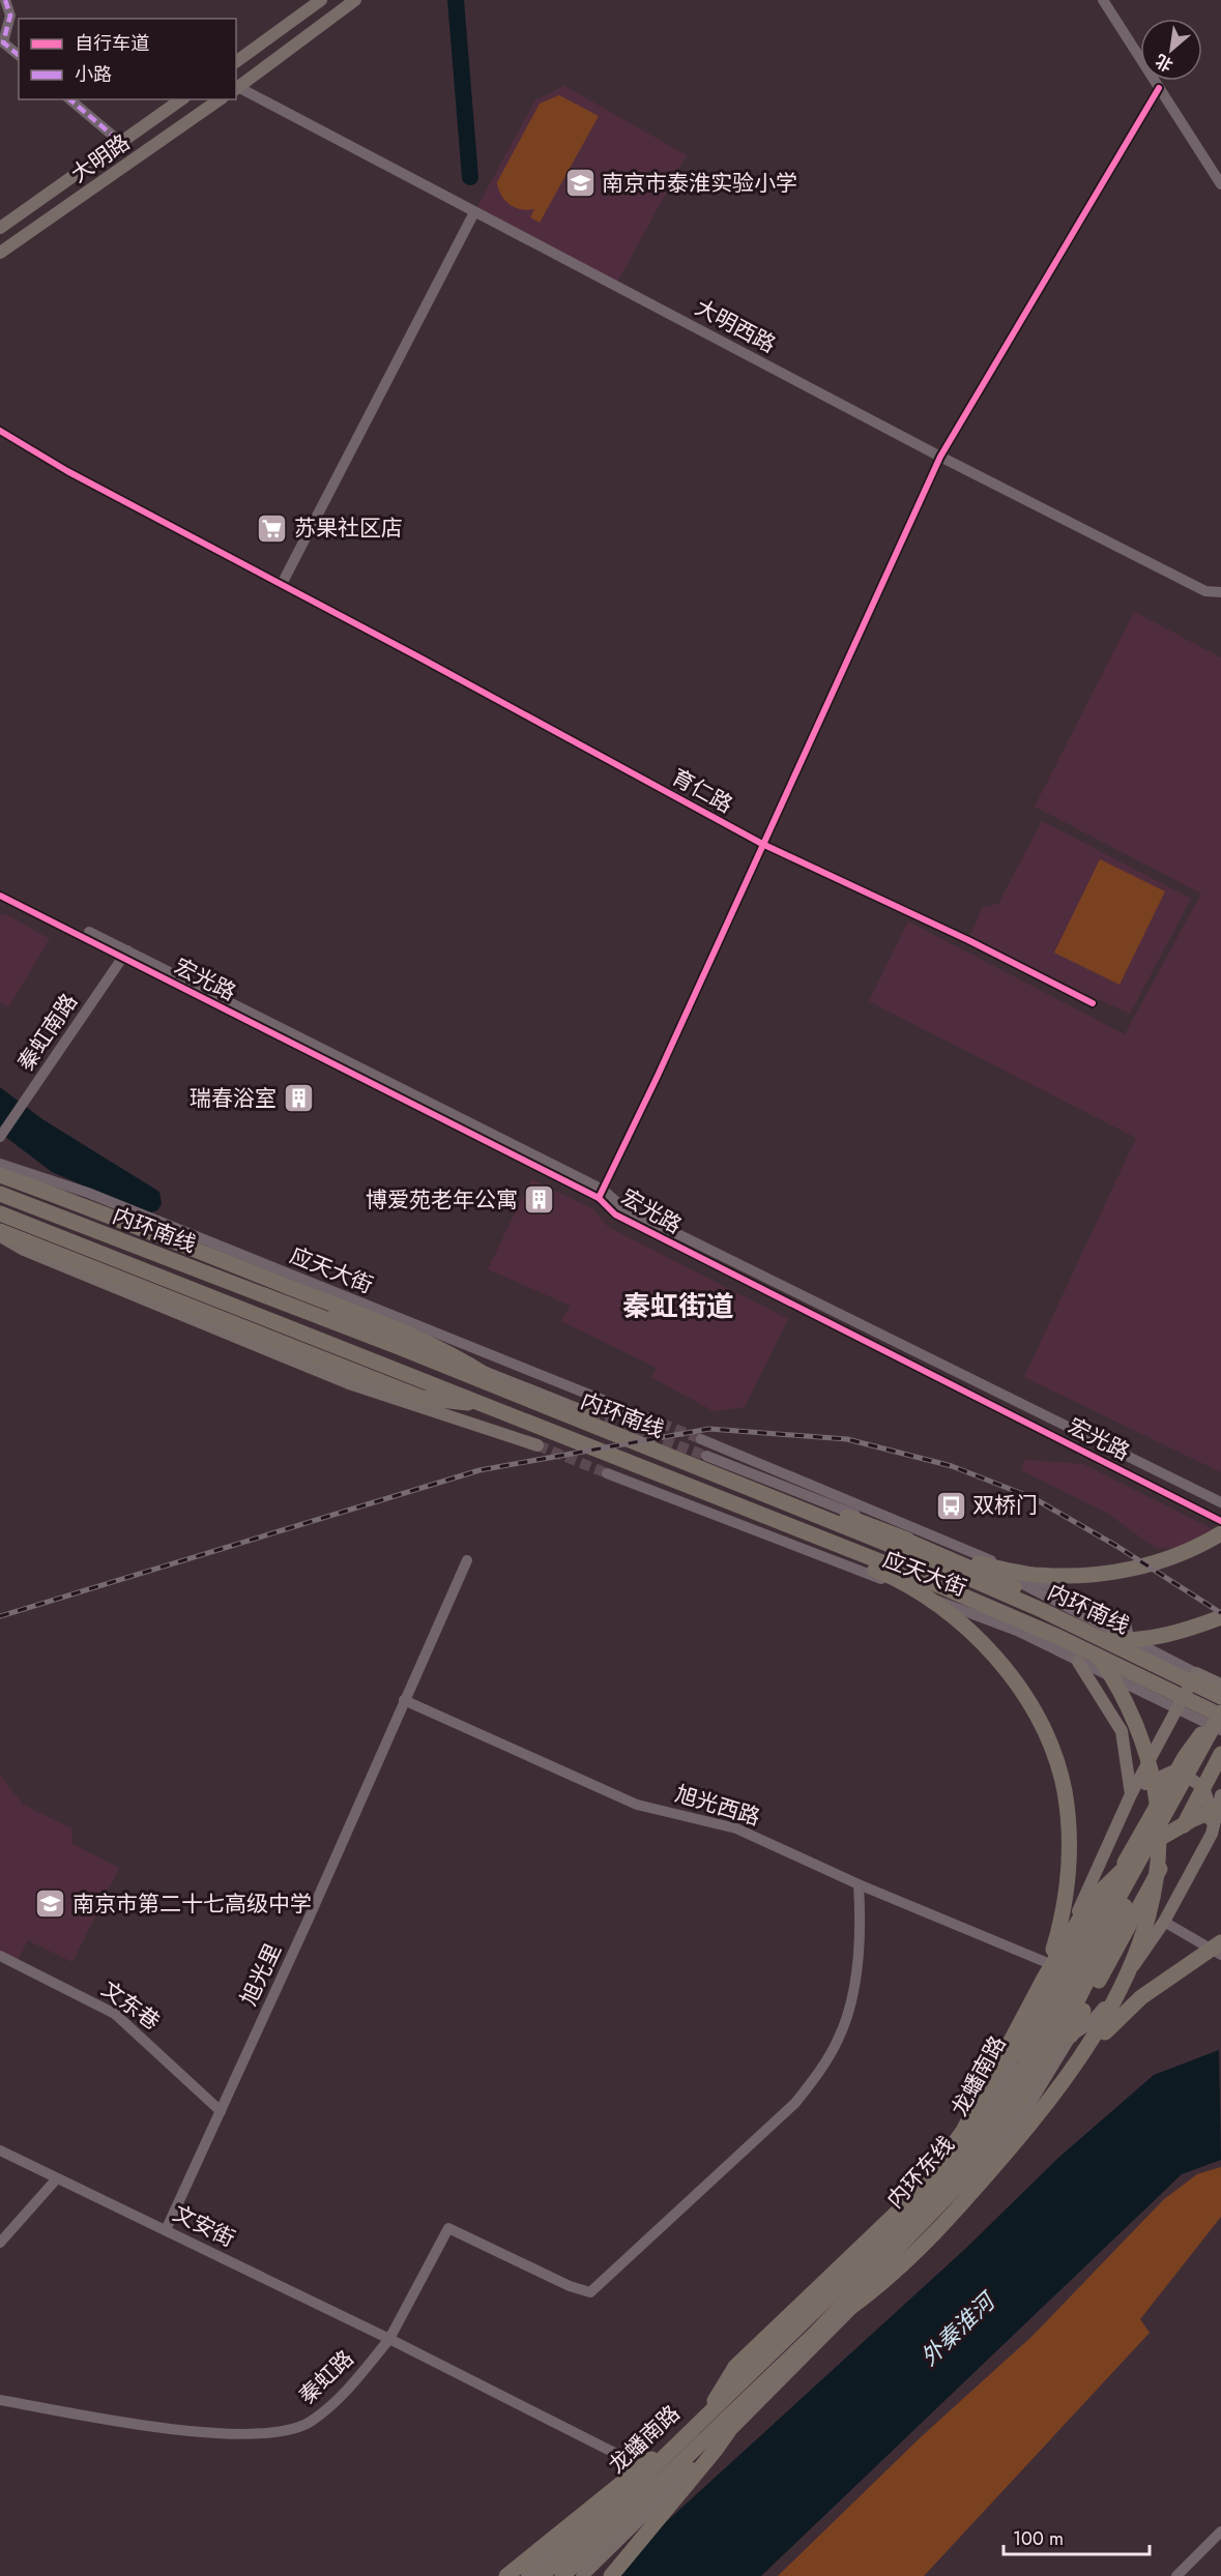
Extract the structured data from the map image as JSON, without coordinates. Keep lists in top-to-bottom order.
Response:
{
  "streets": {
    "highway": ["内环南线", "内环东线"],
    "main road": ["大明路", "应天大街", "龙蟠南路"],
    "street": [
      "大明西路",
      "育仁路",
      "宏光路",
      "秦虹南路",
      "旭光西路",
      "旭光里",
      "文东巷",
      "文安街",
      "秦虹路"
    ]
  },
  "crossings": [
    ["宏光路", "秦虹南路"],
    ["内环南线", "内环东线"],
    ["应天大街", "龙蟠南路"],
    ["旭光西路", "旭光里"],
    ["旭光西路", "龙蟠南路"],
    ["旭光西路", "秦虹路"],
    ["旭光里", "文东巷"],
    ["旭光里", "文安街"],
    ["文安街", "秦虹路"]
  ],
  "districts": ["秦虹街道"],
  "water": ["外秦淮河"],
  "places": {
    "school or university": ["南京市泰淮实验小学", "南京市第二十七高级中学"],
    "supermarket": ["苏果社区店"],
    "building": ["瑞春浴室", "博爱苑老年公寓"],
    "bus stop": ["双桥门"]
  },
  "legend": ["自行车道", "小路"],
  "scale_bar": "100 m",
  "north": "bottom left"
}
